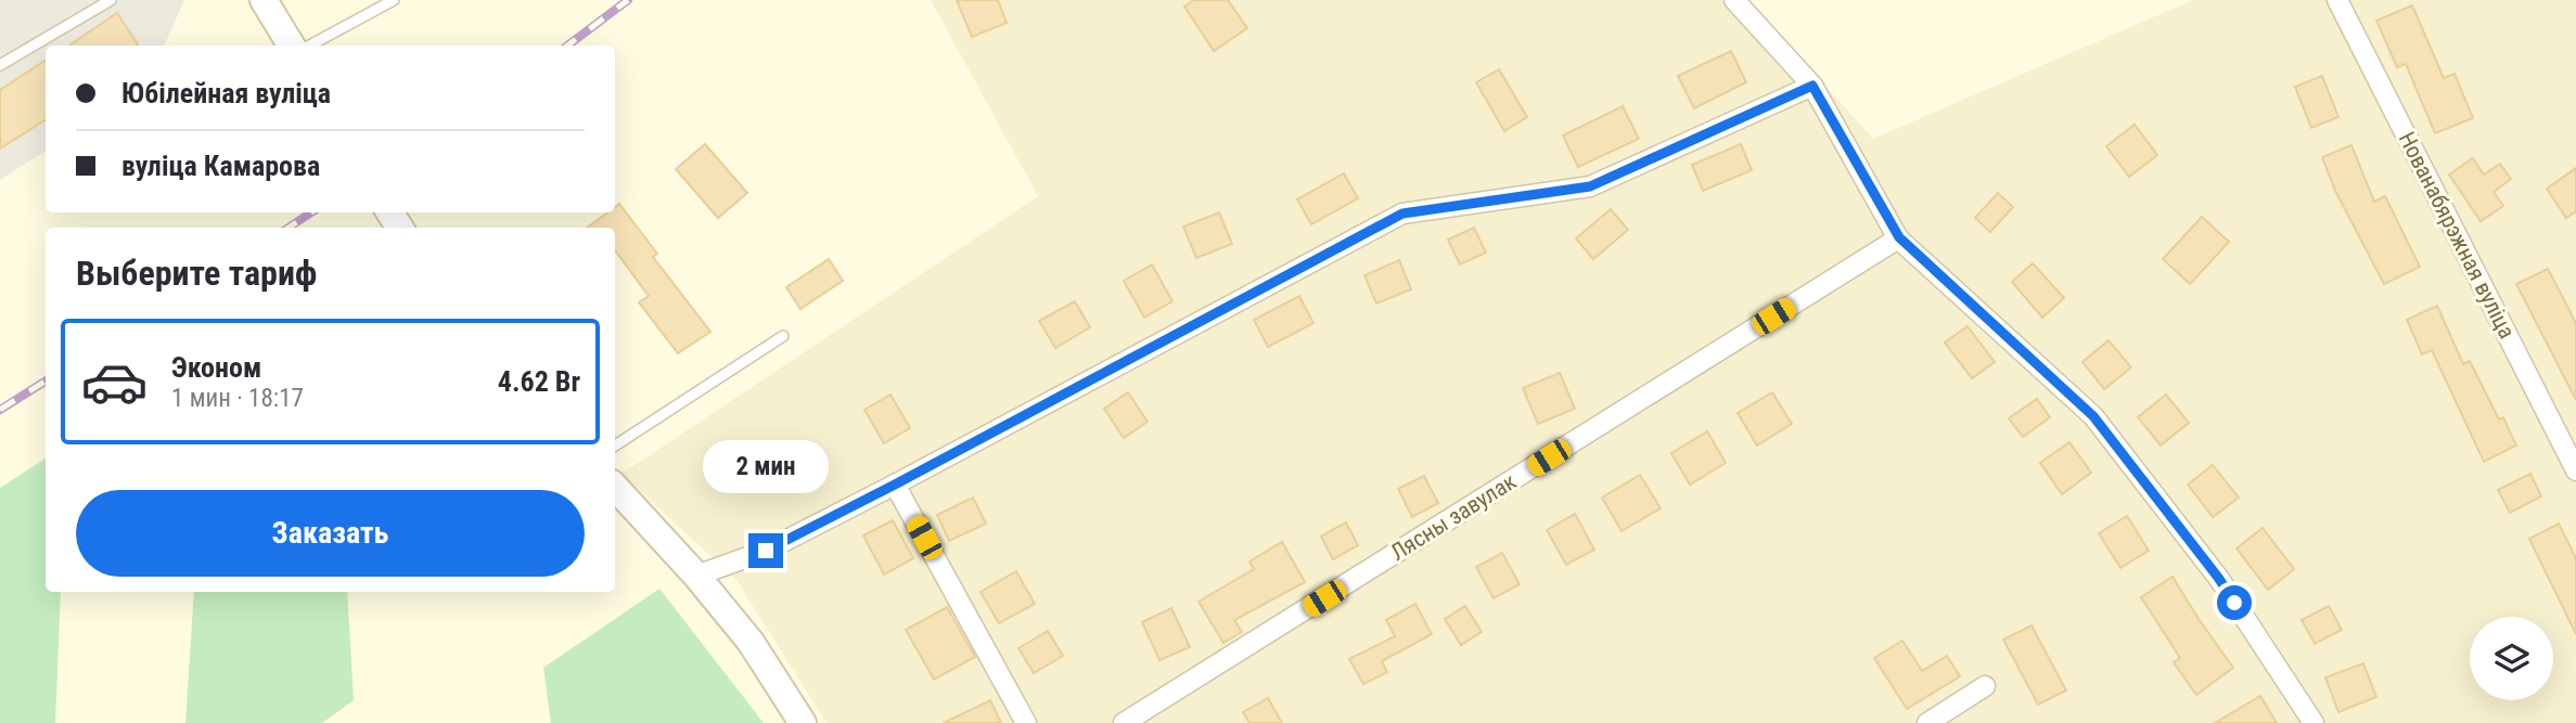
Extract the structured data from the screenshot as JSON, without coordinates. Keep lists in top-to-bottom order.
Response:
{
  "streets": {
    "street": ["Нованабярэжная вуліца", "Лясны завулак"]
  },
  "page": {
    "banner": ["Юбілейная вуліца", "вуліца Камарова"],
    "heading": "Выберите тариф",
    "list": [
      {
        "name": "Эконом",
        "note": "1 мин · 18:17",
        "value": "4.62 Br"
      }
    ],
    "bubble": "2 мин",
    "buttons": "Заказать"
  }
}
